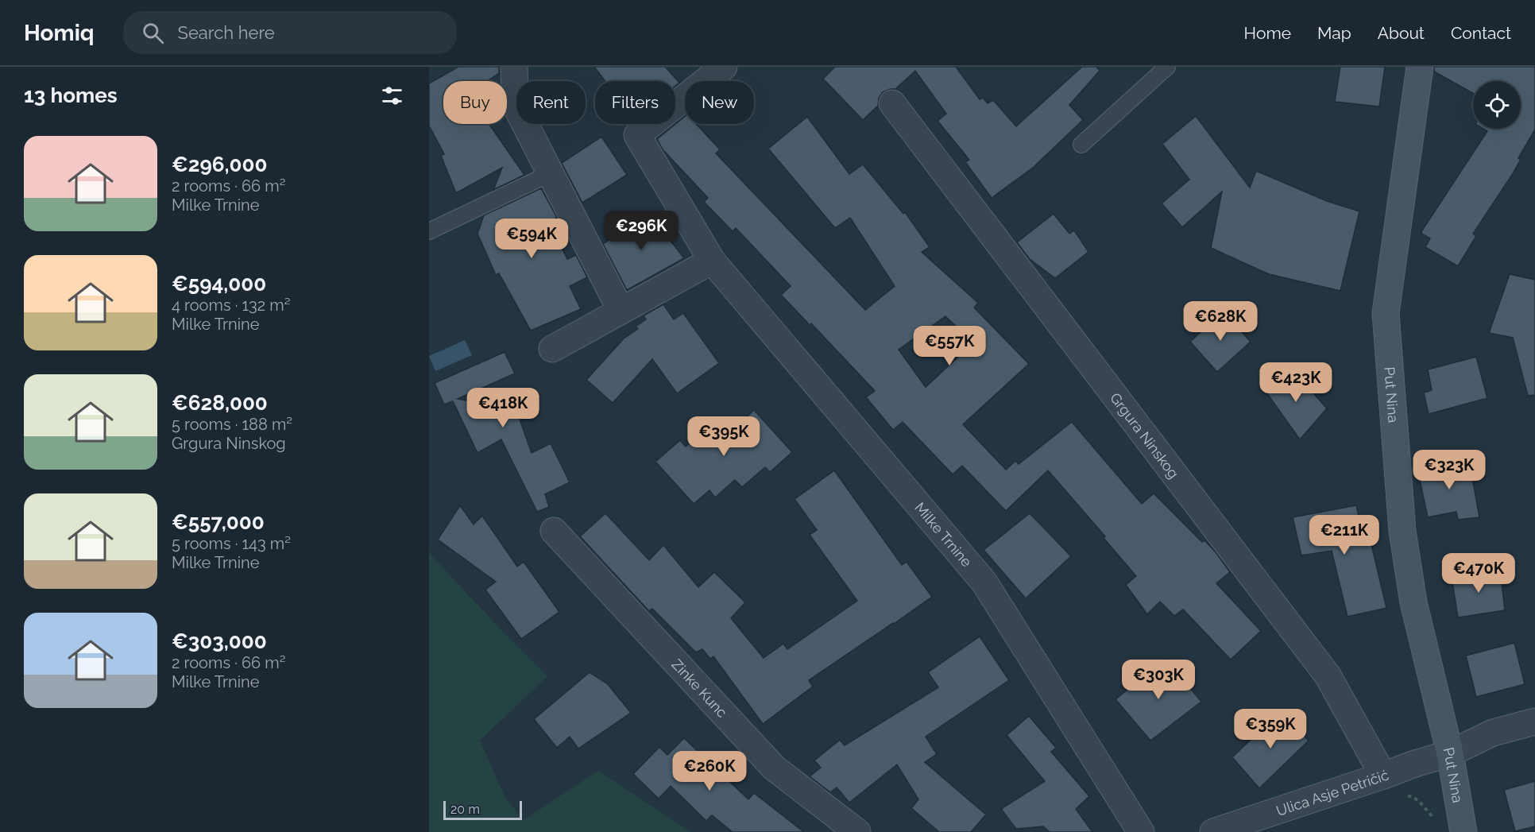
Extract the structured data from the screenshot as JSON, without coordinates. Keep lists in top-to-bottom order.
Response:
{
  "streets": {
    "main road": ["Put Nina"],
    "street": [
      "Grgura Ninskog",
      "Milke Trnine",
      "Zinke Kunc",
      "Ulica Asje Petričić"
    ]
  },
  "crossings": [
    ["Put Nina", "Ulica Asje Petričić"],
    ["Grgura Ninskog", "Ulica Asje Petričić"]
  ],
  "scale_bar": "20 m",
  "page": {
    "header": "Homiq",
    "search": "Search here",
    "nav": [
      "Home",
      "Map",
      "About",
      "Contact"
    ],
    "heading": "13 homes",
    "chip": [
      "Buy",
      "Rent",
      "Filters",
      "New"
    ],
    "list": [
      {
        "name": "€296,000",
        "note": "2 rooms · 66 m² · Milke Trnine"
      },
      {
        "name": "€594,000",
        "note": "4 rooms · 132 m² · Milke Trnine"
      },
      {
        "name": "€628,000",
        "note": "5 rooms · 188 m² · Grgura Ninskog"
      },
      {
        "name": "€557,000",
        "note": "5 rooms · 143 m² · Milke Trnine"
      },
      {
        "name": "€303,000",
        "note": "2 rooms · 66 m² · Milke Trnine"
      }
    ],
    "price": [
      "€296K",
      "€594K",
      "€628K",
      "€557K",
      "€423K",
      "€418K",
      "€395K",
      "€323K",
      "€211K",
      "€470K",
      "€303K",
      "€359K",
      "€260K"
    ],
    "scale": "20 m"
  }
}
